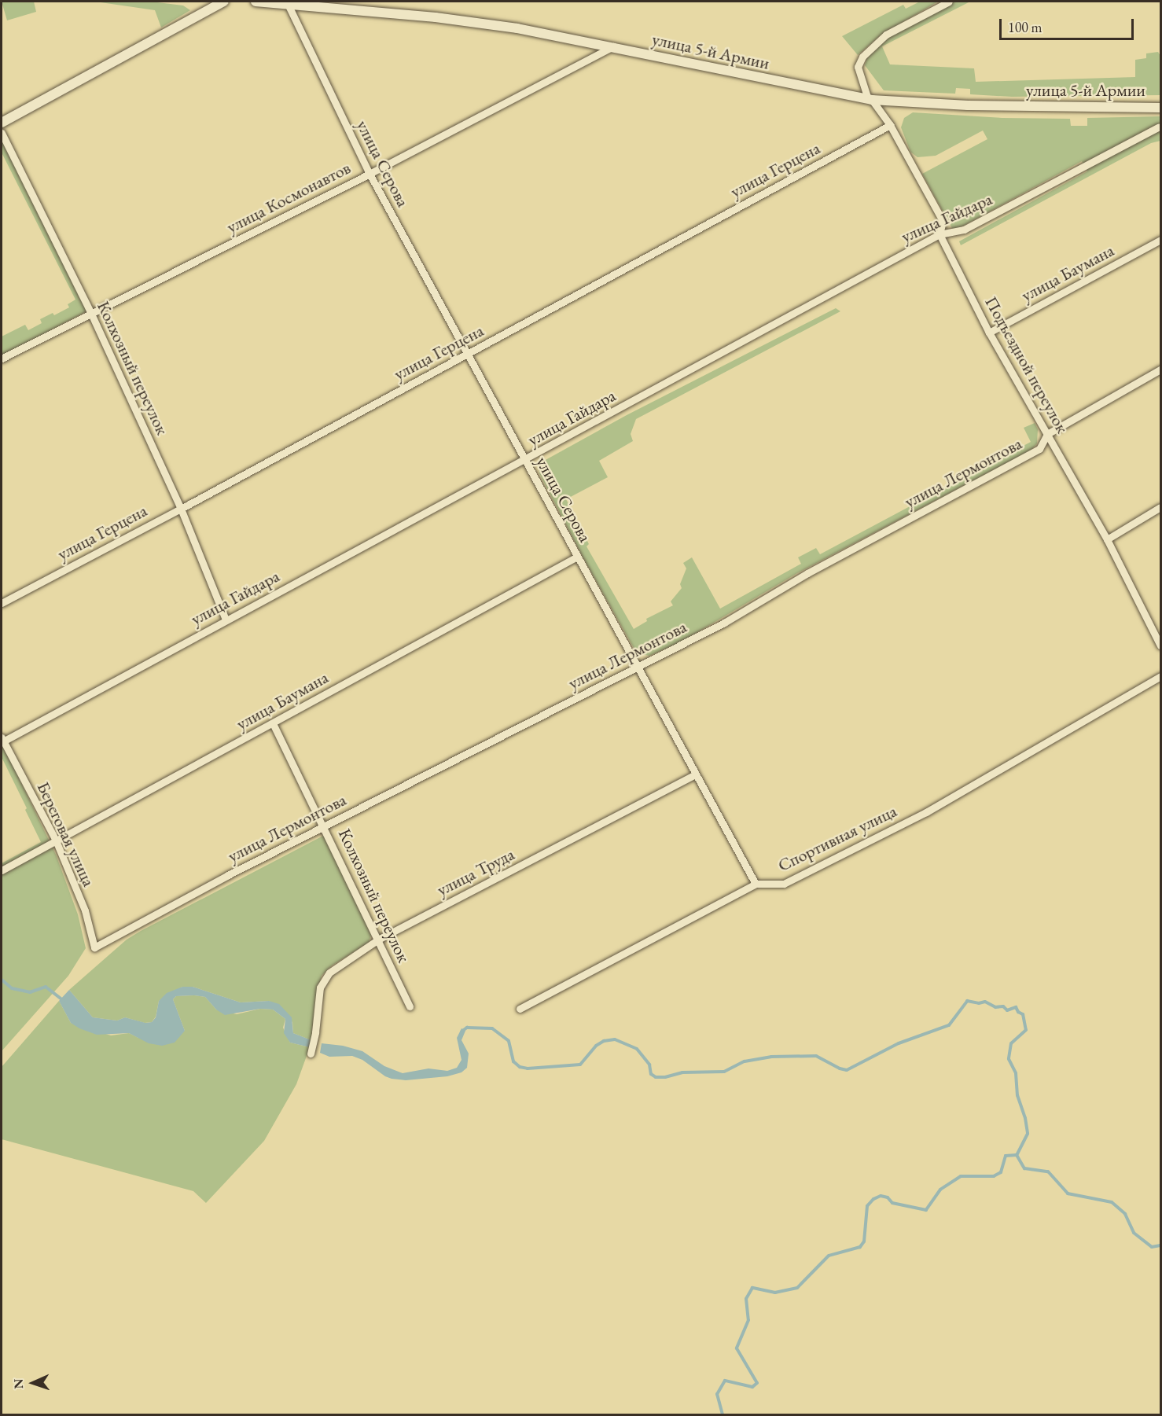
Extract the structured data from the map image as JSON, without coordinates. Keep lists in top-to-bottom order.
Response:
{
  "streets": {
    "street": [
      "улица 5-й Армии",
      "улица Серова",
      "улица Герцена",
      "улица Космонавтов",
      "улица Гайдара",
      "улица Баумана",
      "Подъездной переулок",
      "Колхозный переулок",
      "улица Лермонтова",
      "Береговая улица",
      "Спортивная улица",
      "улица Труда"
    ]
  },
  "crossings": [
    ["улица 5-й Армии", "улица Серова"],
    ["улица 5-й Армии", "улица Космонавтов"],
    ["улица 5-й Армии", "Подъездной переулок"],
    ["улица Серова", "улица Герцена"],
    ["улица Серова", "улица Космонавтов"],
    ["улица Серова", "улица Гайдара"],
    ["улица Серова", "улица Баумана"],
    ["улица Серова", "улица Лермонтова"],
    ["улица Серова", "Спортивная улица"],
    ["улица Серова", "улица Труда"],
    ["улица Герцена", "Подъездной переулок"],
    ["улица Герцена", "Колхозный переулок"],
    ["улица Космонавтов", "Колхозный переулок"],
    ["улица Гайдара", "Подъездной переулок"],
    ["улица Гайдара", "Колхозный переулок"],
    ["улица Гайдара", "Береговая улица"],
    ["улица Баумана", "Подъездной переулок"],
    ["улица Баумана", "Колхозный переулок"],
    ["улица Баумана", "Береговая улица"],
    ["Подъездной переулок", "улица Лермонтова"],
    ["Колхозный переулок", "улица Лермонтова"],
    ["Колхозный переулок", "улица Труда"],
    ["улица Лермонтова", "Береговая улица"]
  ],
  "scale_bar": "100 m",
  "north": "left"
}
